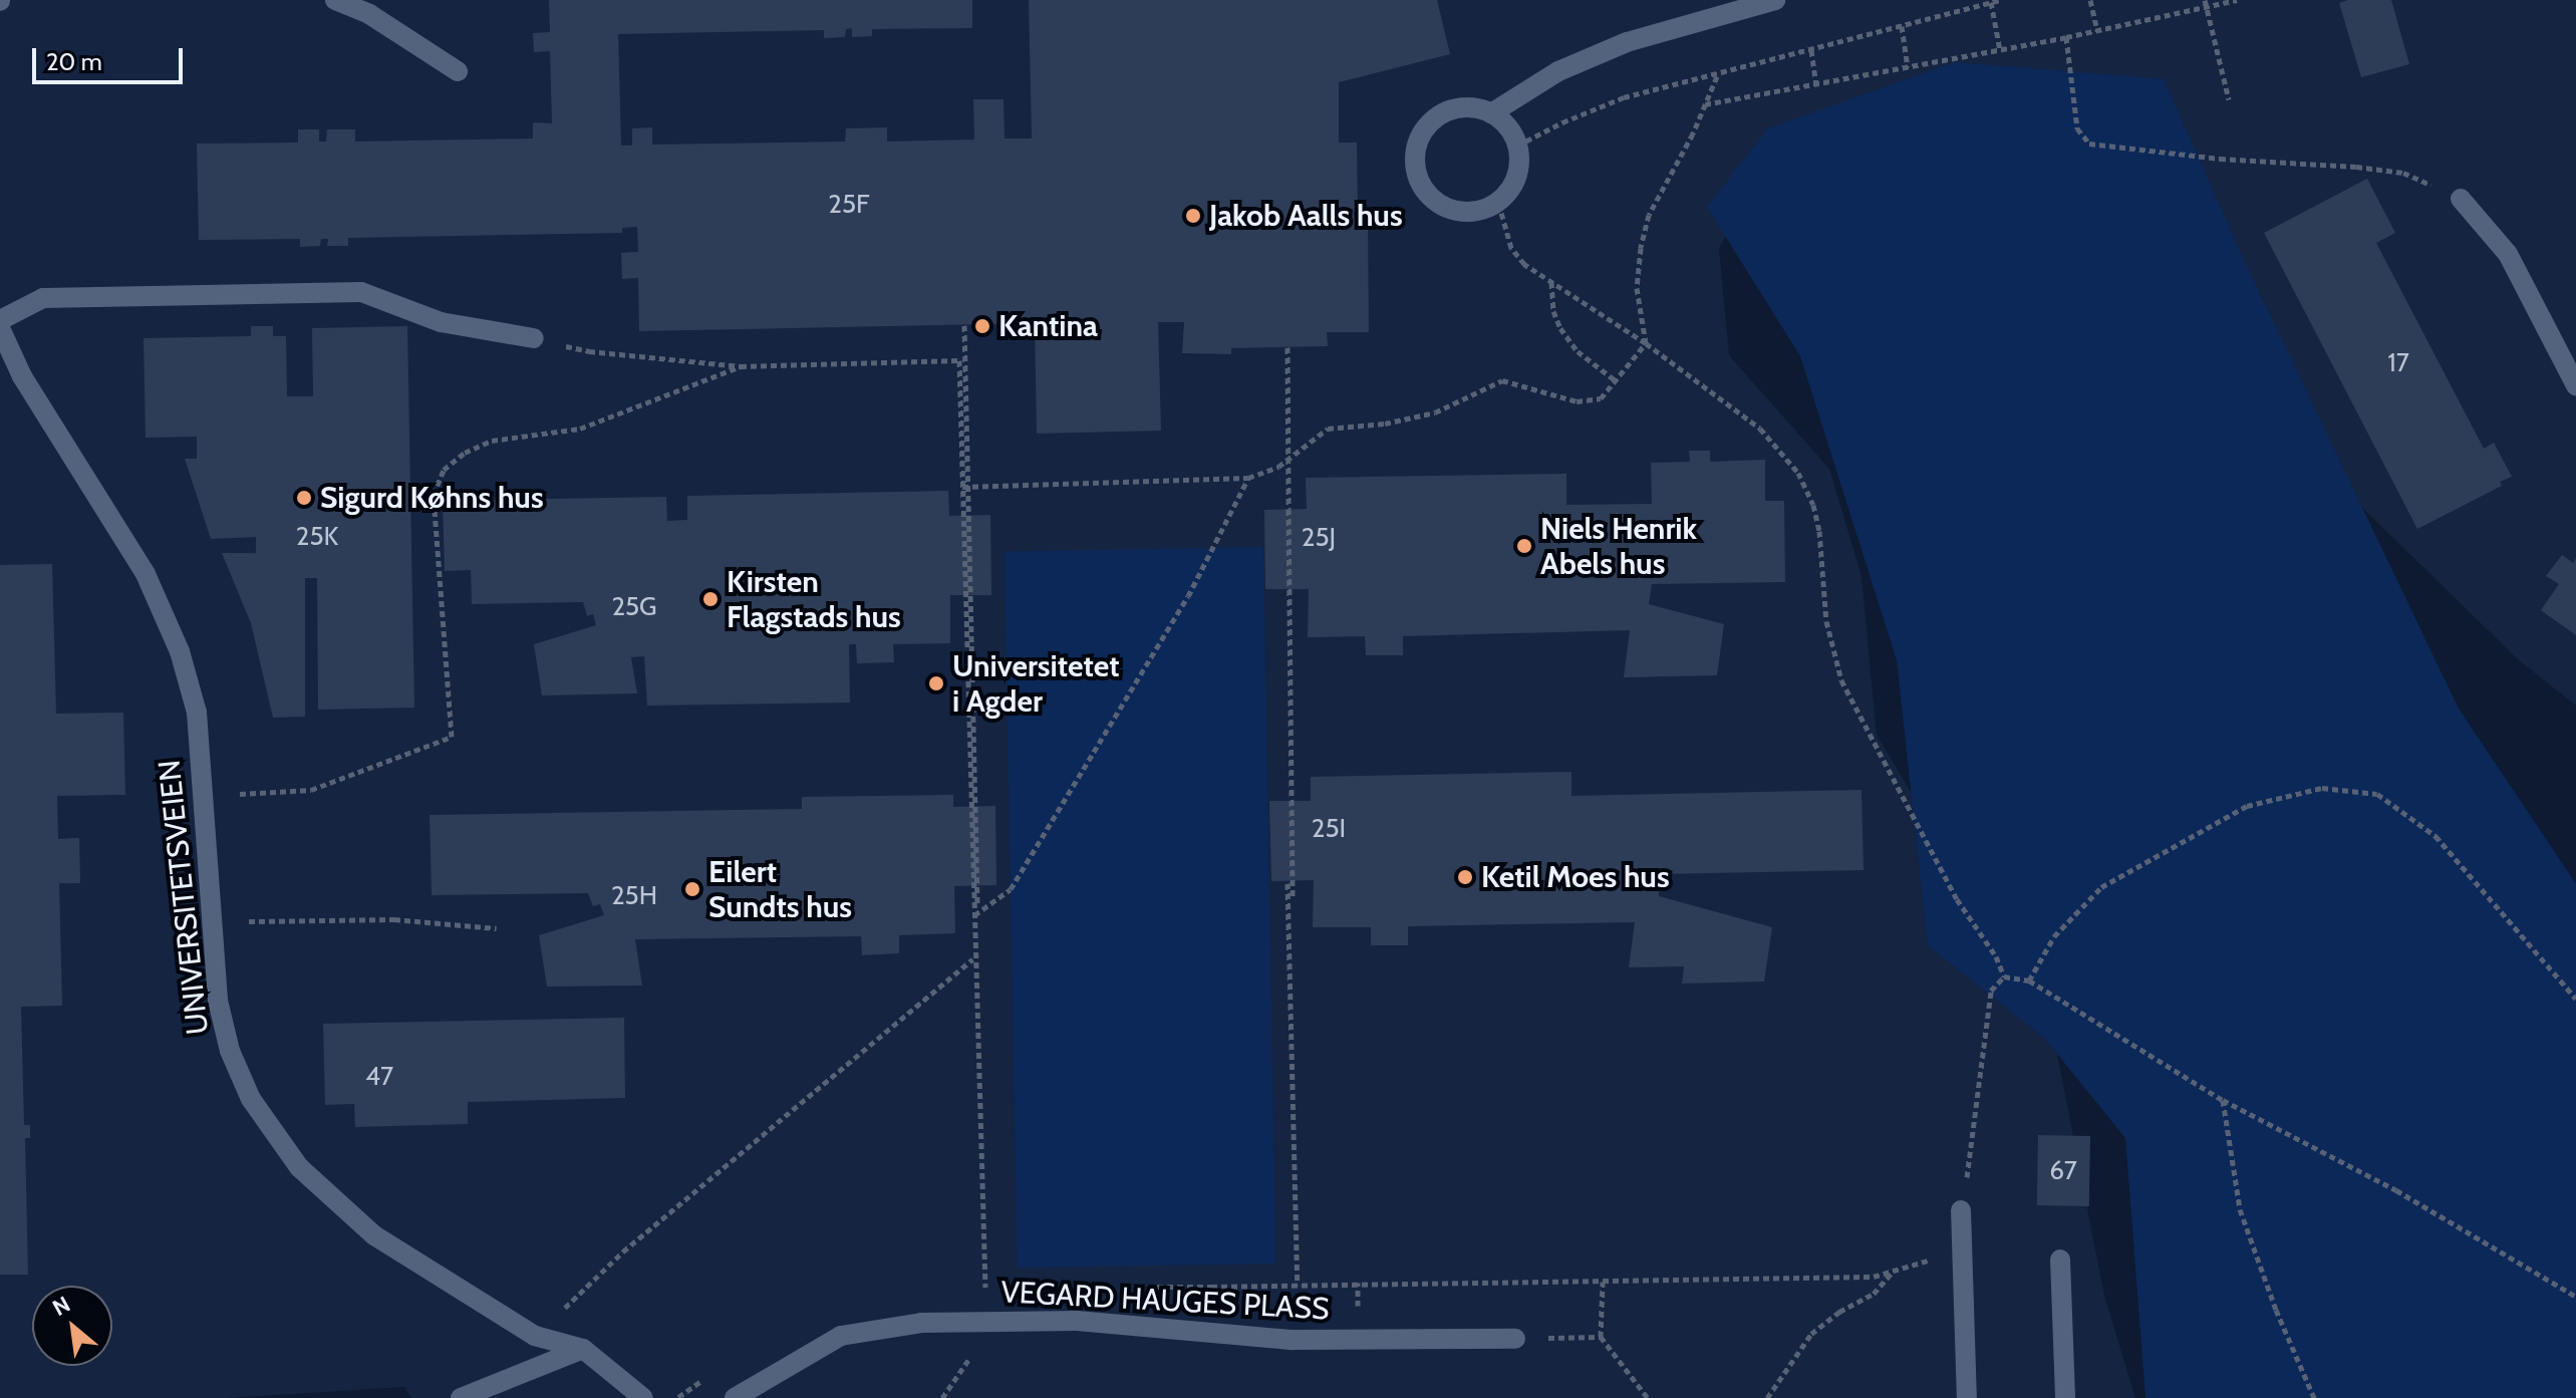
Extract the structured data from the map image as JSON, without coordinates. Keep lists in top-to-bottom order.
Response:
{
  "streets": {
    "street": ["UNIVERSITETSVEIEN", "VEGARD HAUGES PLASS"]
  },
  "places": [
    "Jakob Aalls hus",
    "Kantina",
    "Sigurd Køhns hus",
    "Niels Henrik Abels hus",
    "Kirsten Flagstads hus",
    "Universitetet i Agder",
    "Ketil Moes hus",
    "Eilert Sundts hus"
  ],
  "house_numbers": [
    "25F",
    "17",
    "25K",
    "25J",
    "25G",
    "25I",
    "25H",
    "47",
    "67"
  ],
  "scale_bar": "20 m",
  "north": "top left"
}
